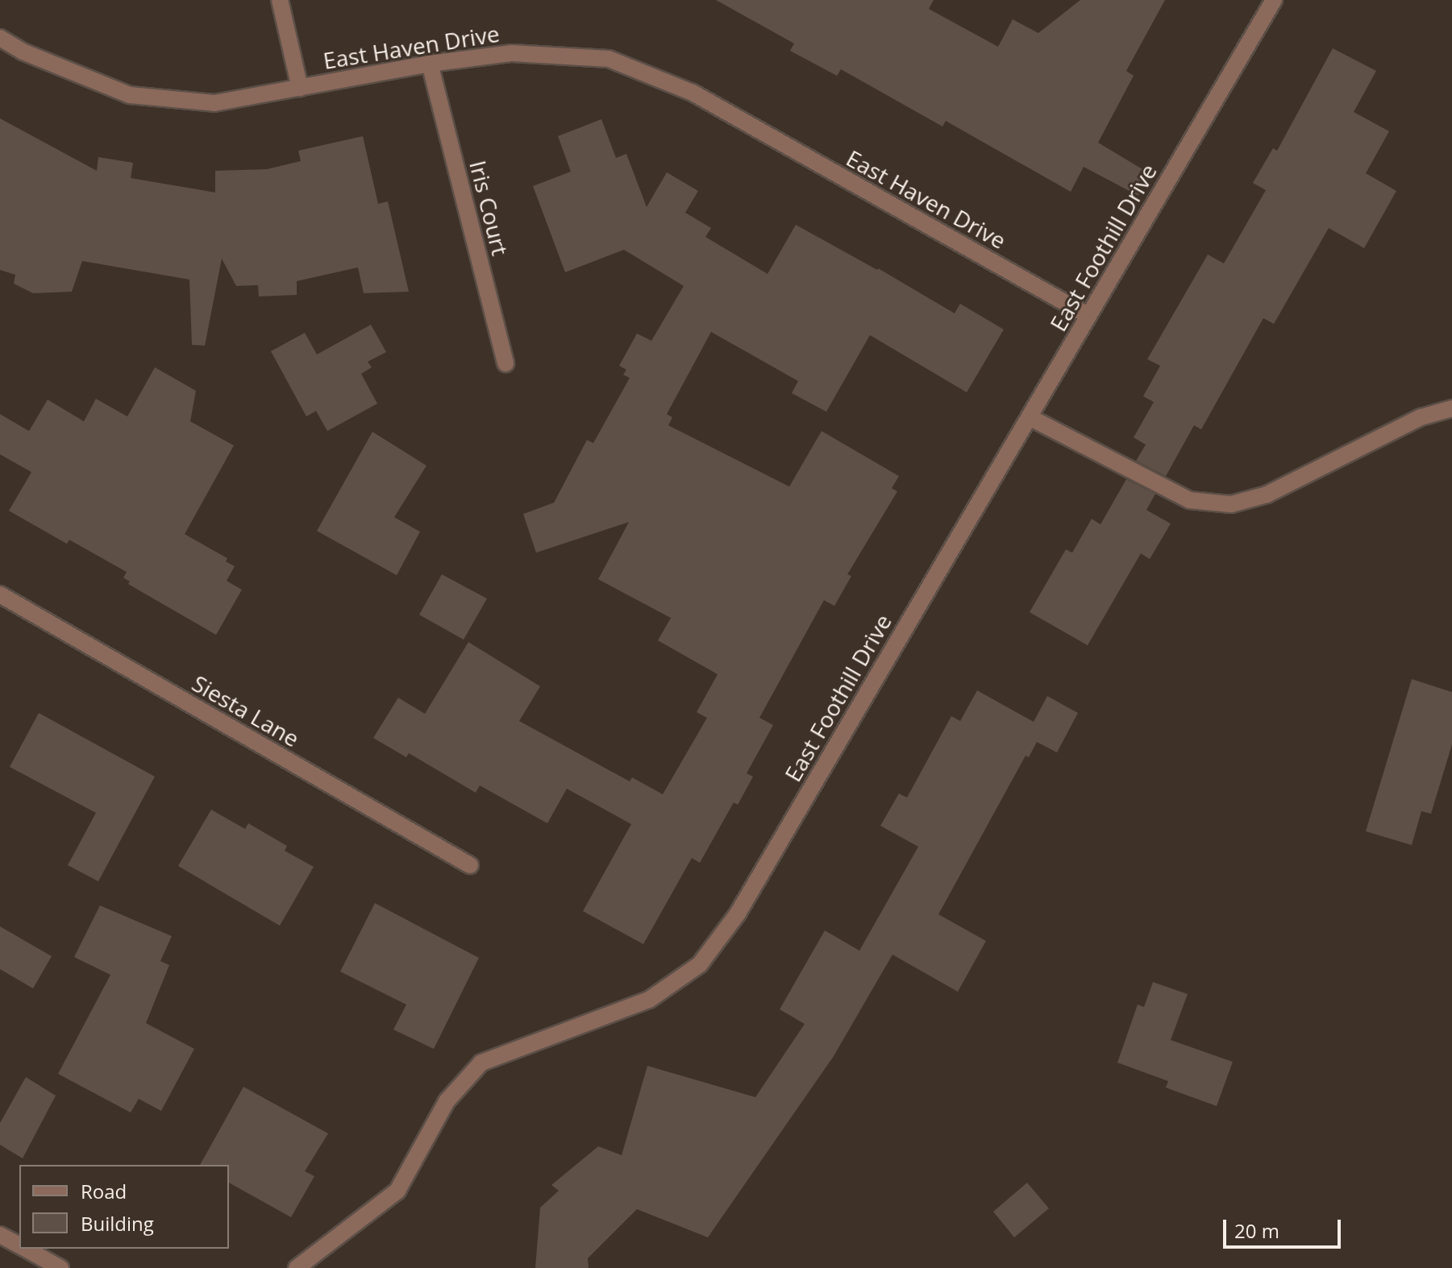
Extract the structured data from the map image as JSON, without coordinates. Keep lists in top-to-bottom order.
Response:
{
  "streets": {
    "street": [
      "East Haven Drive",
      "Iris Court",
      "East Foothill Drive",
      "Siesta Lane"
    ]
  },
  "crossings": [
    ["East Haven Drive", "Iris Court"],
    ["East Haven Drive", "East Foothill Drive"]
  ],
  "legend": ["Road", "Building"],
  "scale_bar": "20 m"
}
